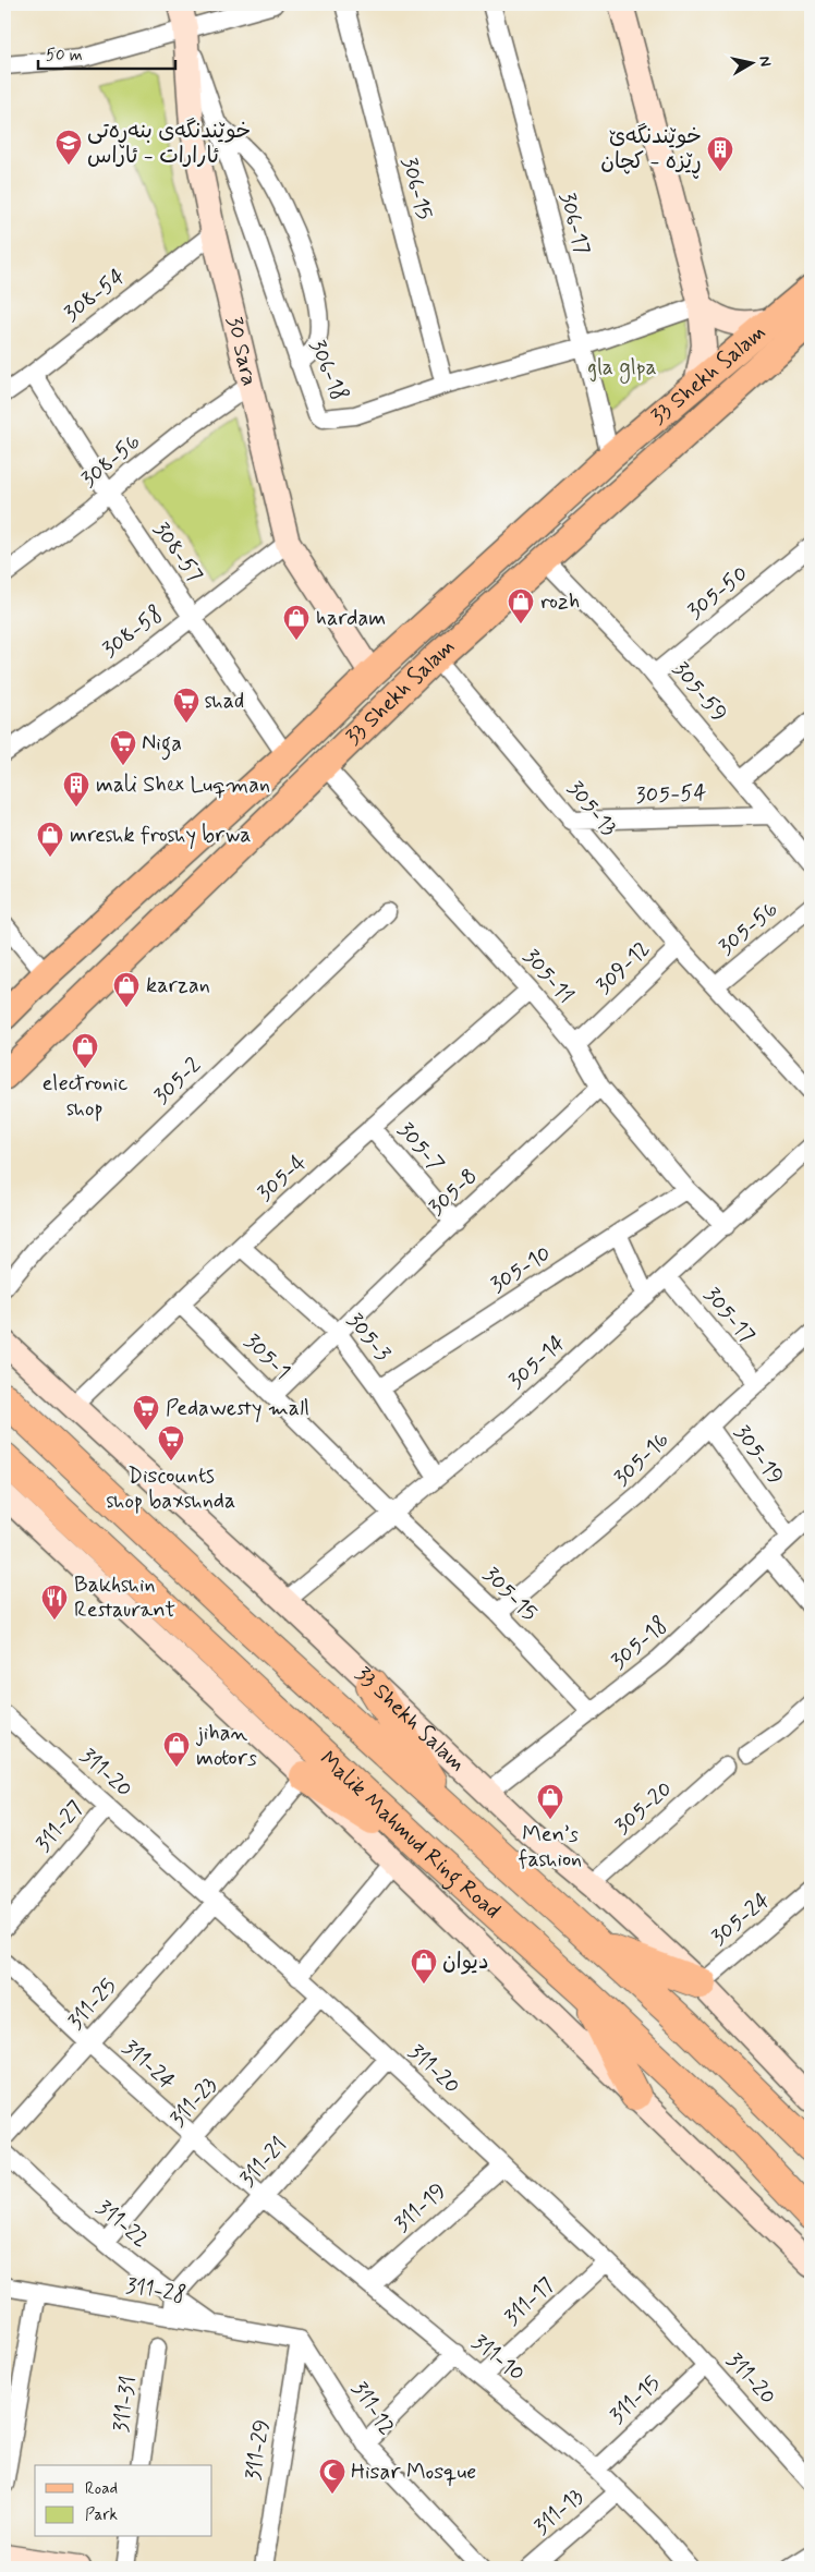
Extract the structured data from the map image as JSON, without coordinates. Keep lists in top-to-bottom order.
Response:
{
  "streets": {
    "highway": ["Malik Mahmud Ring Road"],
    "main road": ["30 Sara", "33 Shekh Salam"],
    "street": [
      "306-15",
      "306-17",
      "308-54",
      "306-18",
      "308-56",
      "308-57",
      "305-50",
      "308-58",
      "305-59",
      "305-54",
      "305-13",
      "305-56",
      "309-12",
      "305-11",
      "305-2",
      "305-7",
      "305-4",
      "305-8",
      "305-10",
      "305-17",
      "305-3",
      "305-1",
      "305-14",
      "305-19",
      "305-16",
      "305-15",
      "305-18",
      "311-20",
      "305-20",
      "311-27",
      "305-24",
      "311-25",
      "311-24",
      "311-23",
      "311-21",
      "311-19",
      "311-22",
      "311-28",
      "311-17",
      "311-10",
      "311-15",
      "311-31",
      "311-12",
      "311-29",
      "311-13"
    ]
  },
  "crossings": [
    ["306-15", "306-18"],
    ["306-17", "306-18"],
    ["306-17", "33 Shekh Salam"],
    ["308-54", "30 Sara"],
    ["308-54", "308-57"],
    ["30 Sara", "306-18"],
    ["30 Sara", "33 Shekh Salam"],
    ["30 Sara", "308-56"],
    ["30 Sara", "308-58"],
    ["33 Shekh Salam", "308-57"],
    ["33 Shekh Salam", "305-59"],
    ["33 Shekh Salam", "305-13"],
    ["33 Shekh Salam", "305-11"],
    ["33 Shekh Salam", "305-4"],
    ["33 Shekh Salam", "305-14"],
    ["33 Shekh Salam", "305-18"],
    ["33 Shekh Salam", "305-20"],
    ["33 Shekh Salam", "305-24"],
    ["308-56", "308-57"],
    ["308-57", "308-58"],
    ["305-50", "305-59"],
    ["305-59", "305-54"],
    ["305-54", "305-13"],
    ["305-13", "305-56"],
    ["305-13", "309-12"],
    ["309-12", "305-11"],
    ["305-11", "305-4"],
    ["305-11", "305-8"],
    ["305-11", "305-10"],
    ["305-11", "305-14"],
    ["305-7", "305-4"],
    ["305-7", "305-8"],
    ["305-4", "305-3"],
    ["305-4", "305-1"],
    ["305-8", "305-3"],
    ["305-8", "305-1"],
    ["305-10", "305-3"],
    ["305-17", "305-14"],
    ["305-17", "305-16"],
    ["305-3", "305-14"],
    ["305-1", "305-14"],
    ["305-1", "305-15"],
    ["305-14", "305-15"],
    ["305-19", "305-16"],
    ["305-19", "305-18"],
    ["305-16", "305-15"],
    ["305-15", "305-18"],
    ["311-20", "311-27"],
    ["311-20", "311-25"],
    ["311-20", "311-23"],
    ["311-20", "311-21"],
    ["311-20", "311-19"],
    ["311-20", "311-17"],
    ["311-20", "311-15"],
    ["311-25", "311-24"],
    ["311-24", "311-23"],
    ["311-24", "311-21"],
    ["311-24", "311-10"],
    ["311-23", "311-22"],
    ["311-21", "311-22"],
    ["311-21", "311-10"],
    ["311-19", "311-10"],
    ["311-22", "311-28"],
    ["311-28", "311-12"],
    ["311-28", "311-29"],
    ["311-17", "311-10"],
    ["311-10", "311-15"],
    ["311-10", "311-13"],
    ["311-12", "311-29"]
  ],
  "parks": ["gla glpa"],
  "places": {
    "school or university": ["خوێندنگەی بنەڕەتی ئارارات - ئاراس"],
    "building": ["خوێندنگەێ ڕێزە - کچان", "mali Shex Luqman"],
    "shop": [
      "rozh",
      "hardam",
      "mreshk froshy brwa",
      "karzan",
      "electronic shop",
      "jihan motors",
      "Men’s fashion",
      "دیوان"
    ],
    "supermarket": [
      "shad",
      "Niga",
      "Pedawesty mall",
      "Discounts shop baxshnda"
    ],
    "restaurant": ["Bakhshin Restaurant"],
    "mosque": ["Hisar Mosque"]
  },
  "legend": ["Road", "Park"],
  "scale_bar": "50 m",
  "north": "right"
}
